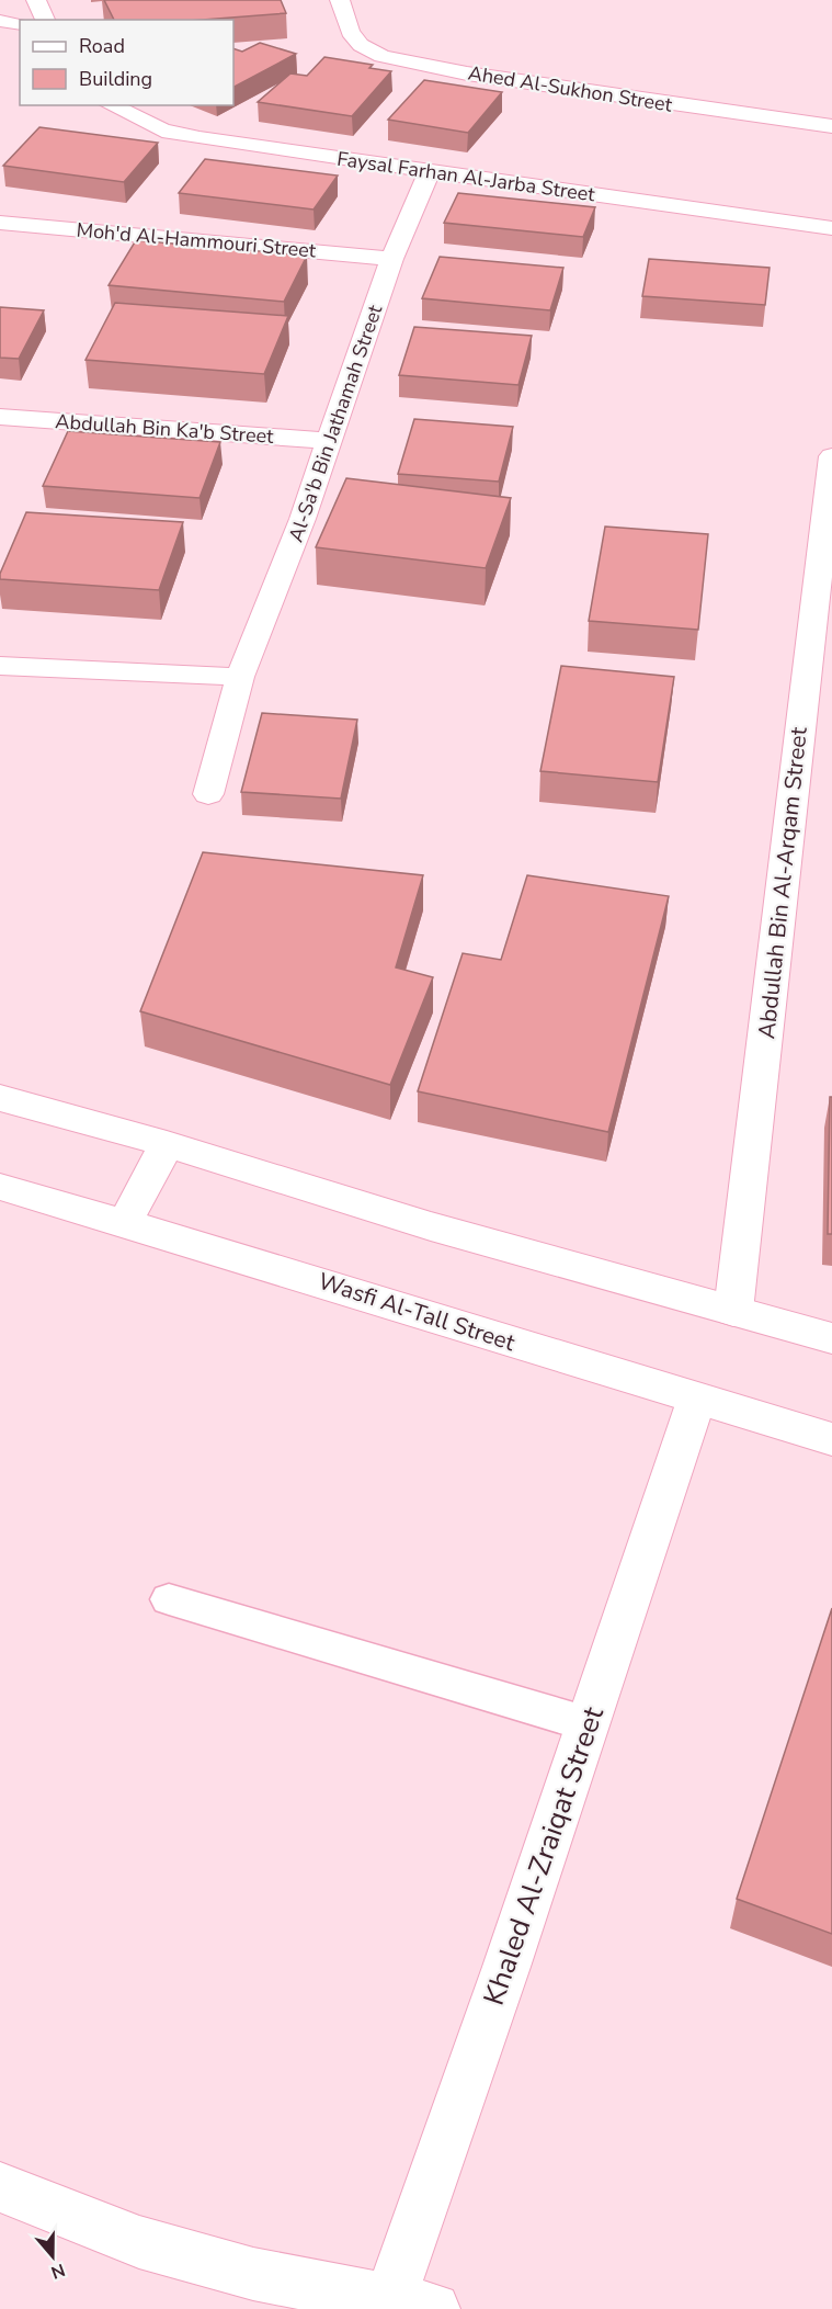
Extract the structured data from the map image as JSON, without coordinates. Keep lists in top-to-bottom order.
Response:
{
  "streets": {
    "street": [
      "Ahed Al-Sukhon Street",
      "Faysal Farhan Al-Jarba Street",
      "Moh'd Al-Hammouri Street",
      "Al-Sa'b Bin Jathamah Street",
      "Abdullah Bin Ka'b Street",
      "Abdullah Bin Al-Arqam Street",
      "Wasfi Al-Tall Street",
      "Khaled Al-Zraiqat Street"
    ]
  },
  "crossings": [
    ["Faysal Farhan Al-Jarba Street", "Al-Sa'b Bin Jathamah Street"],
    ["Moh'd Al-Hammouri Street", "Al-Sa'b Bin Jathamah Street"],
    ["Al-Sa'b Bin Jathamah Street", "Abdullah Bin Ka'b Street"],
    ["Wasfi Al-Tall Street", "Khaled Al-Zraiqat Street"]
  ],
  "legend": ["Road", "Building"],
  "north": "bottom"
}
